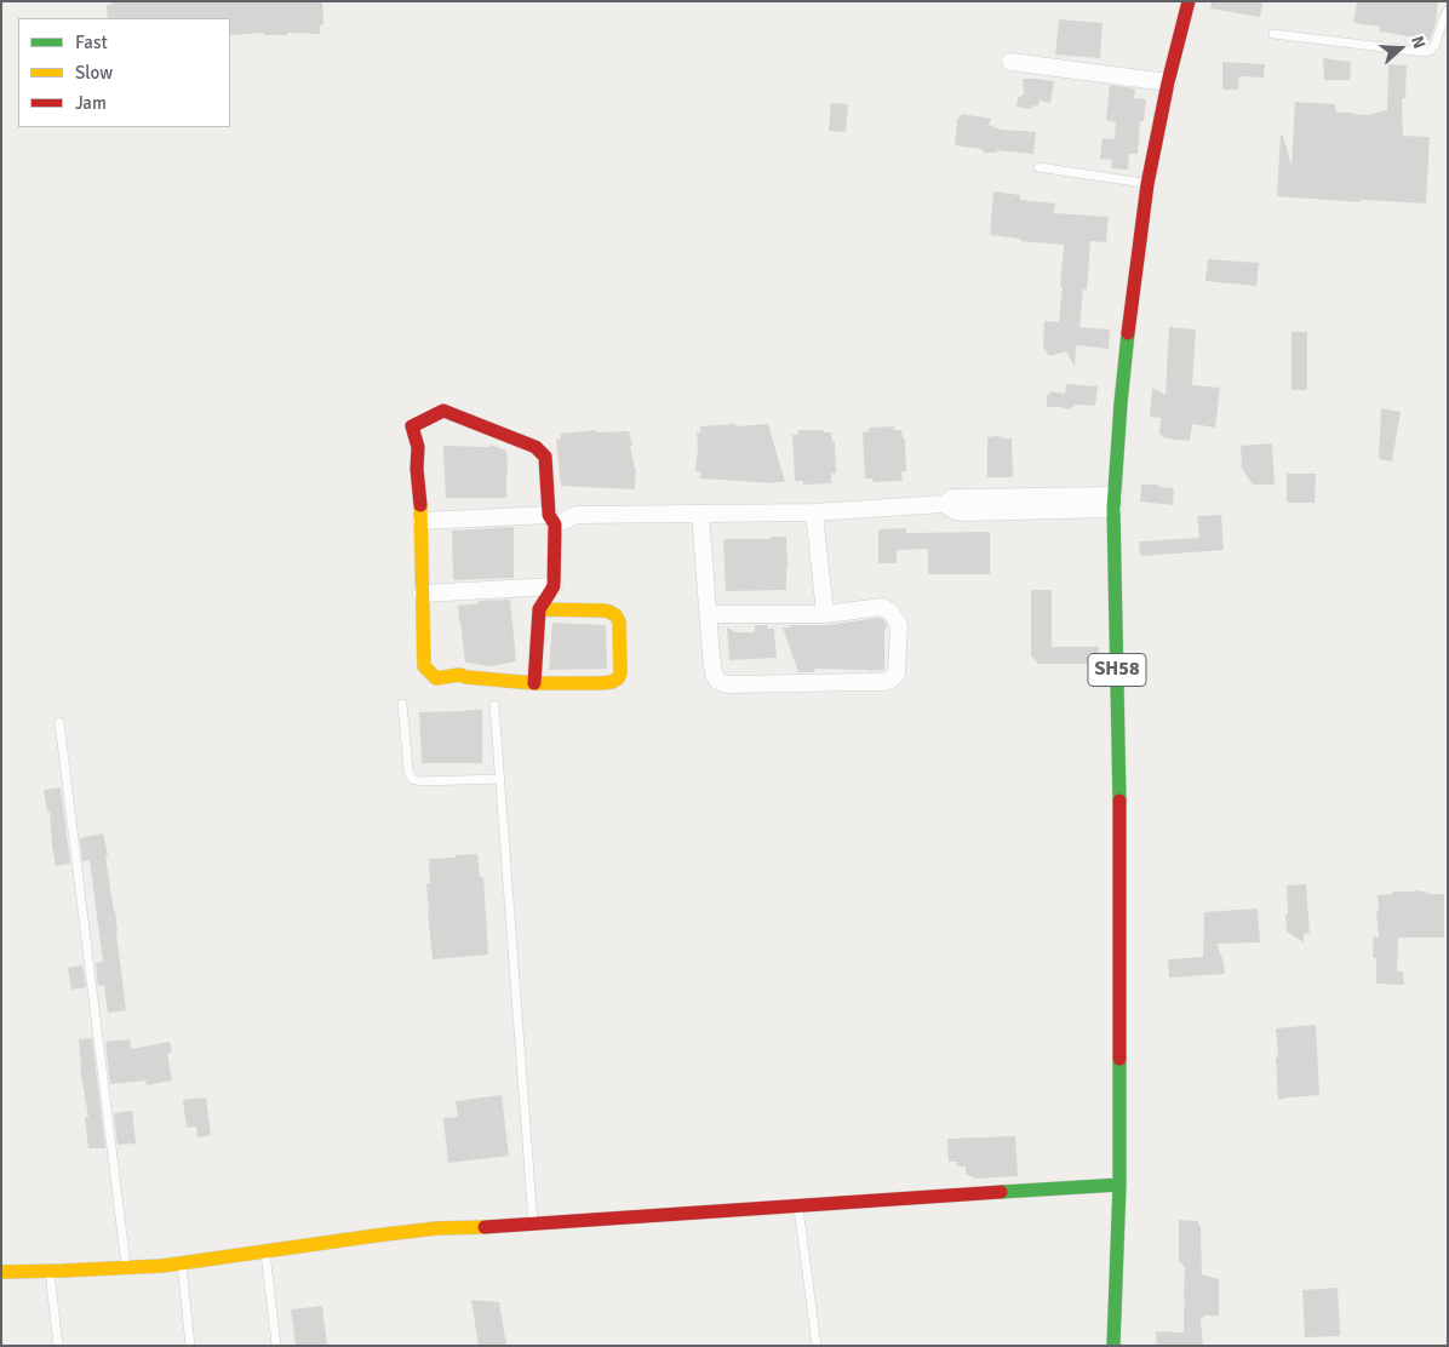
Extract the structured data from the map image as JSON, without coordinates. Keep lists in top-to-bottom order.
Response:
{
  "streets": {
    "street": ["SH58"]
  },
  "legend": ["Fast", "Slow", "Jam"],
  "north": "right"
}
